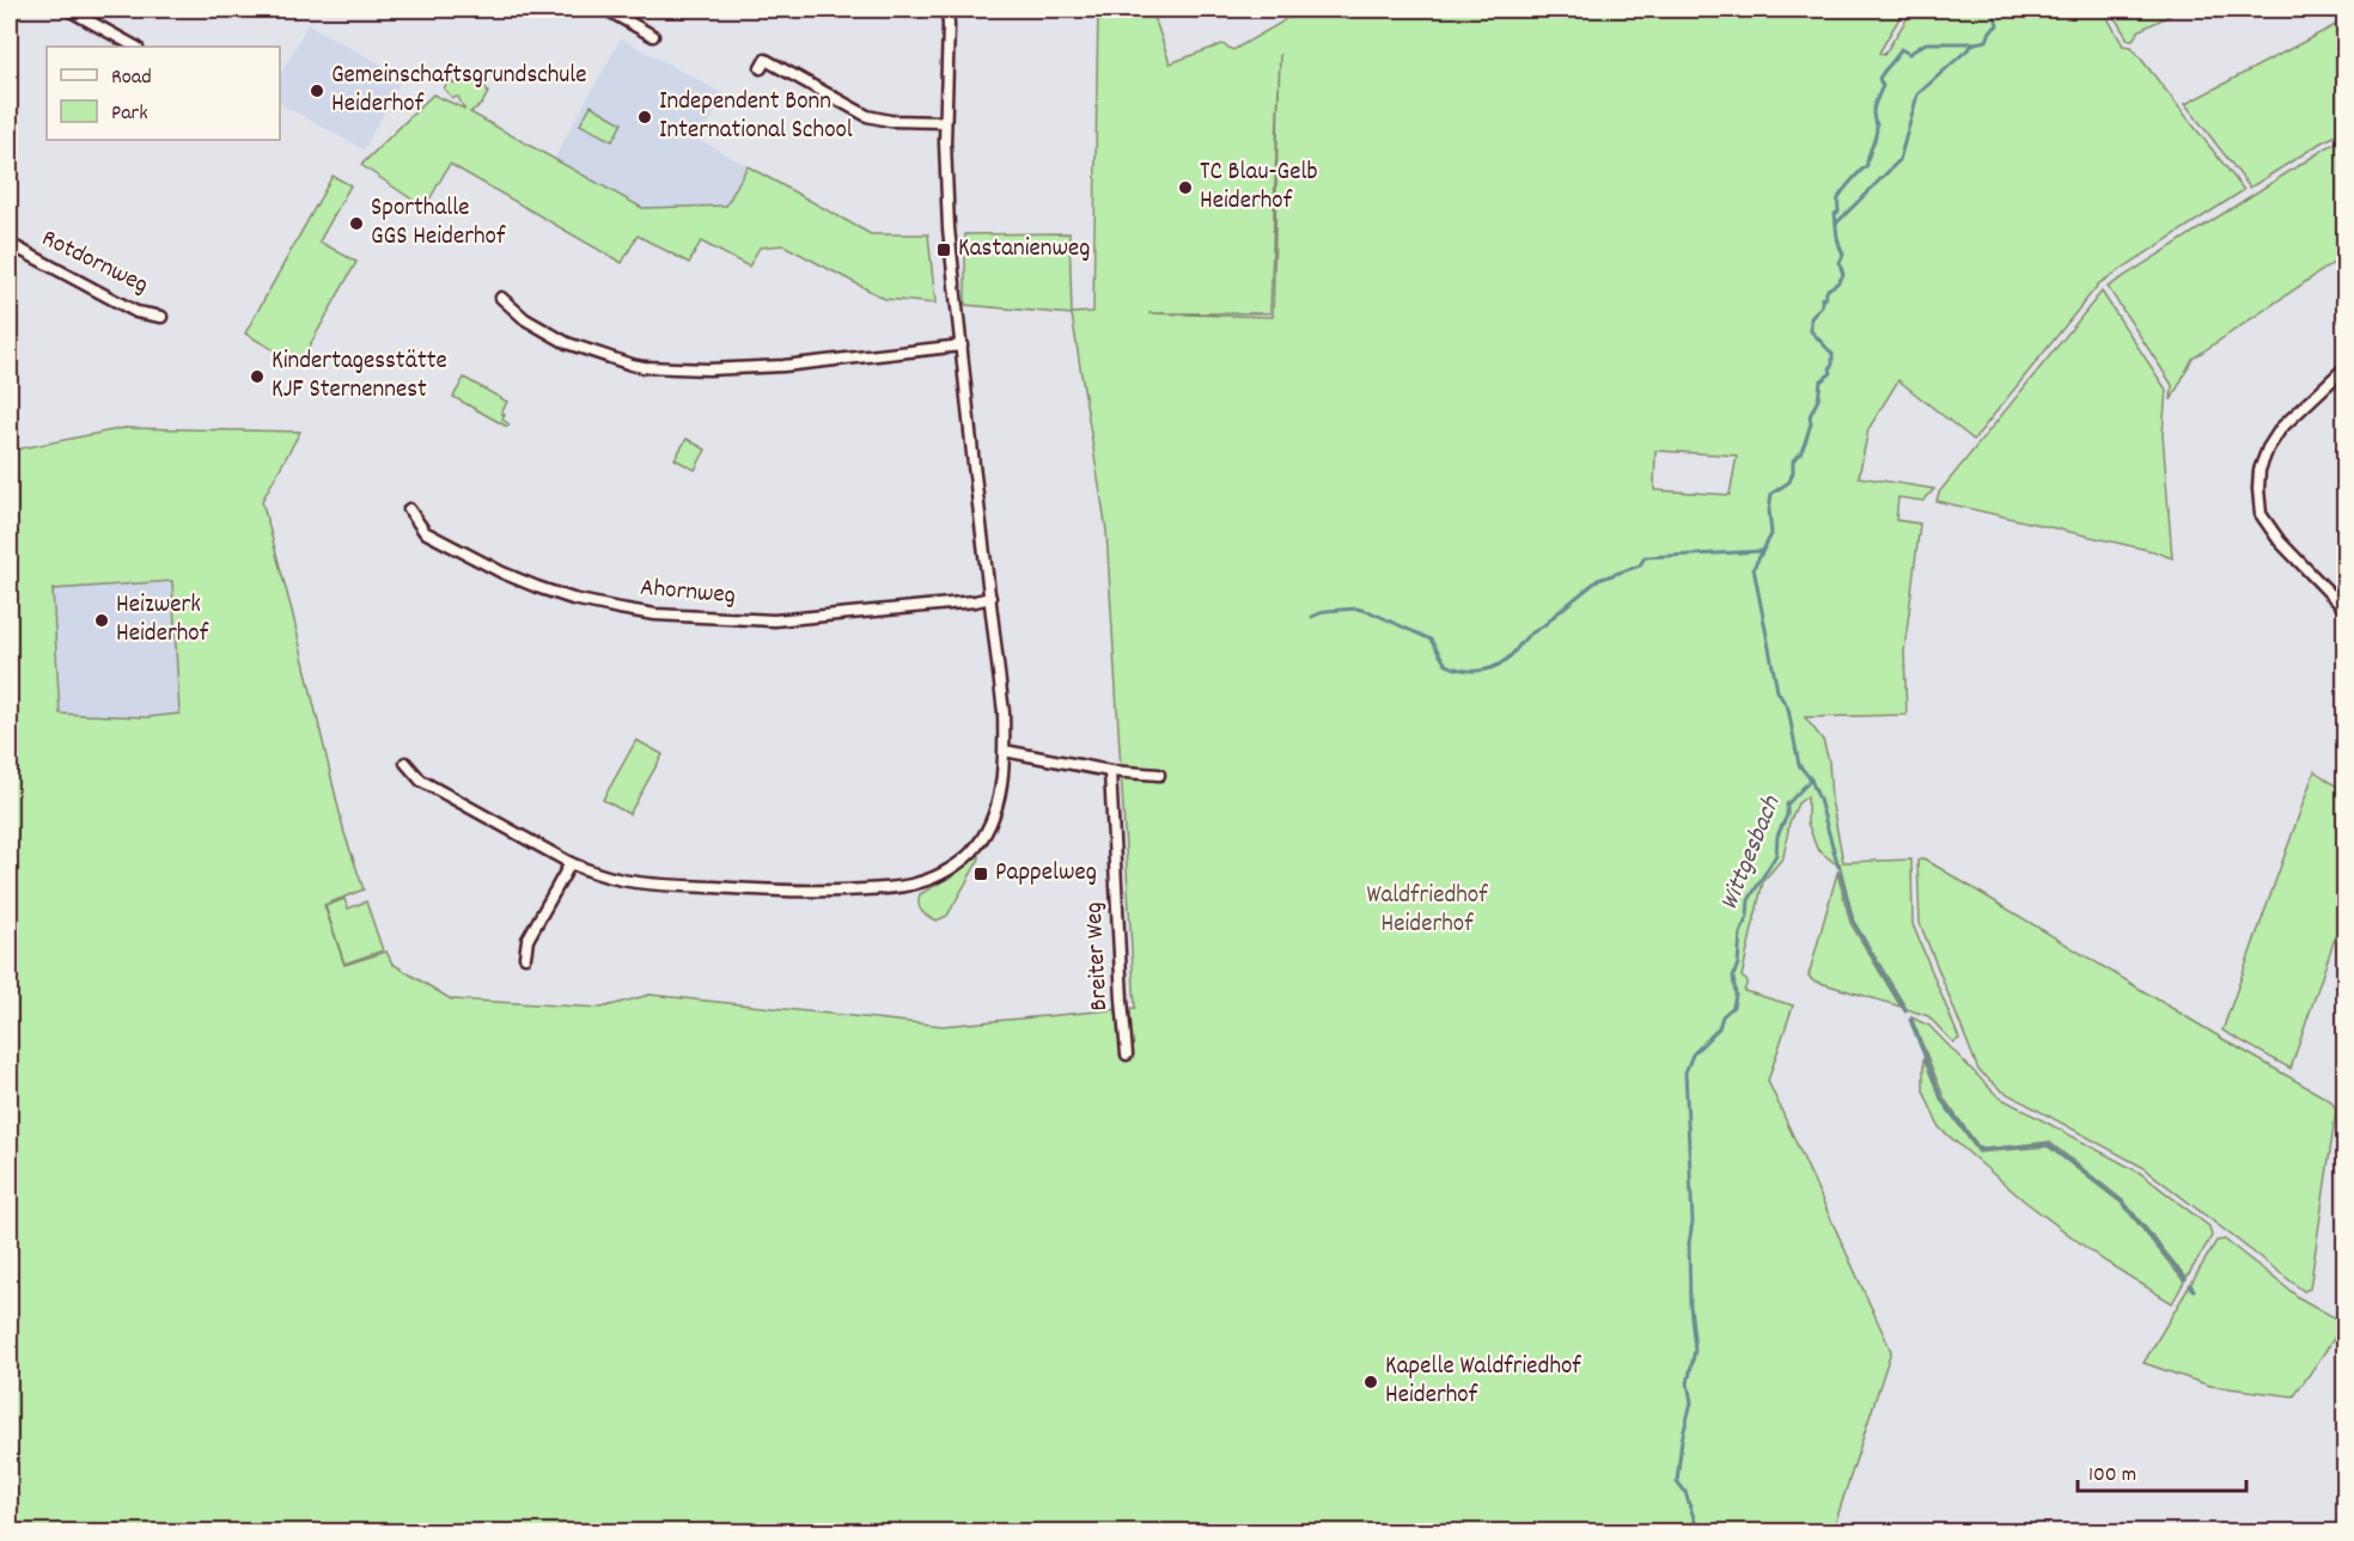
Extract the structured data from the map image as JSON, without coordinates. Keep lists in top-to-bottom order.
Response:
{
  "streets": {
    "street": ["Rotdornweg", "Ahornweg", "Breiter Weg"]
  },
  "water": ["Wittgesbach"],
  "parks": ["Waldfriedhof Heiderhof"],
  "places": {
    "other": [
      "Gemeinschaftsgrundschule Heiderhof",
      "Independent Bonn International School",
      "TC Blau-Gelb Heiderhof",
      "Sporthalle GGS Heiderhof",
      "Kindertagesstätte KJF Sternennest",
      "Heizwerk Heiderhof",
      "Kapelle Waldfriedhof Heiderhof"
    ],
    "transit": ["Kastanienweg", "Pappelweg"]
  },
  "legend": ["Road", "Park"],
  "scale_bar": "100 m"
}
